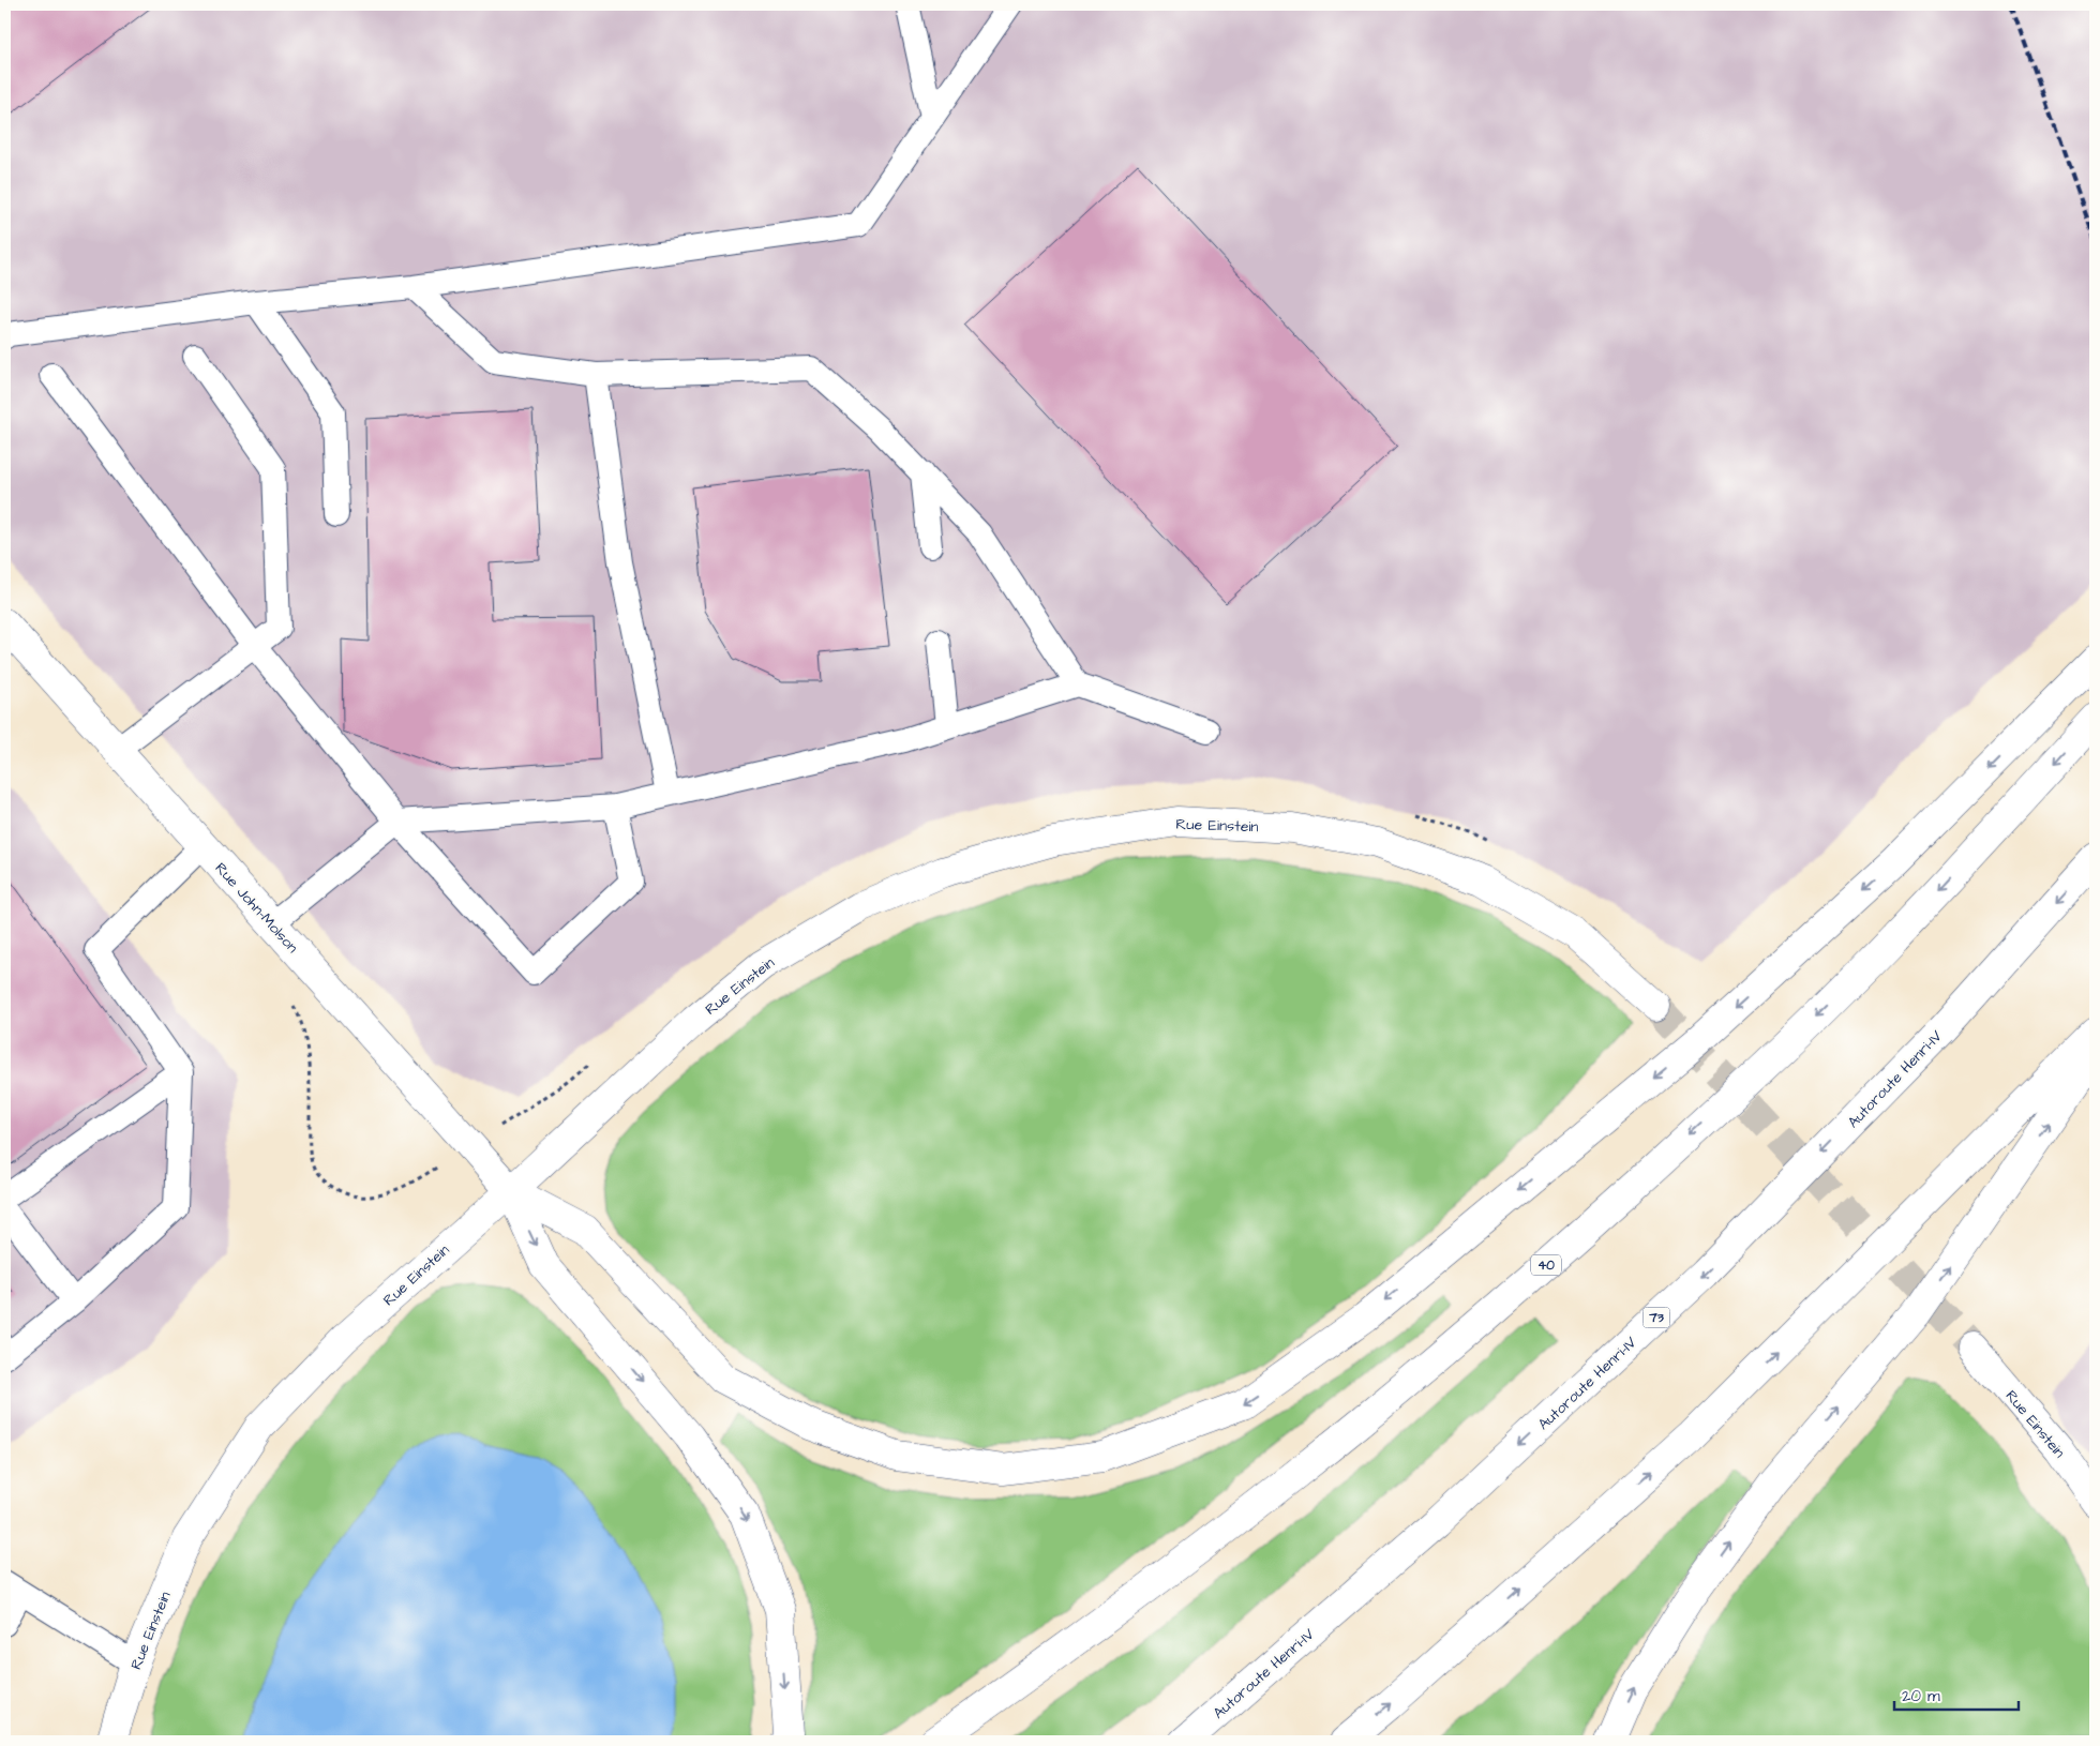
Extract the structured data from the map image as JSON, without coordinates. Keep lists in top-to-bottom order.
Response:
{
  "streets": {
    "main road": [
      "Rue Einstein",
      "Rue John-Molson",
      "Autoroute Henri-IV",
      "40",
      "73"
    ]
  },
  "crossings": [
    ["Rue Einstein", "Rue John-Molson"]
  ],
  "scale_bar": "20 m"
}
